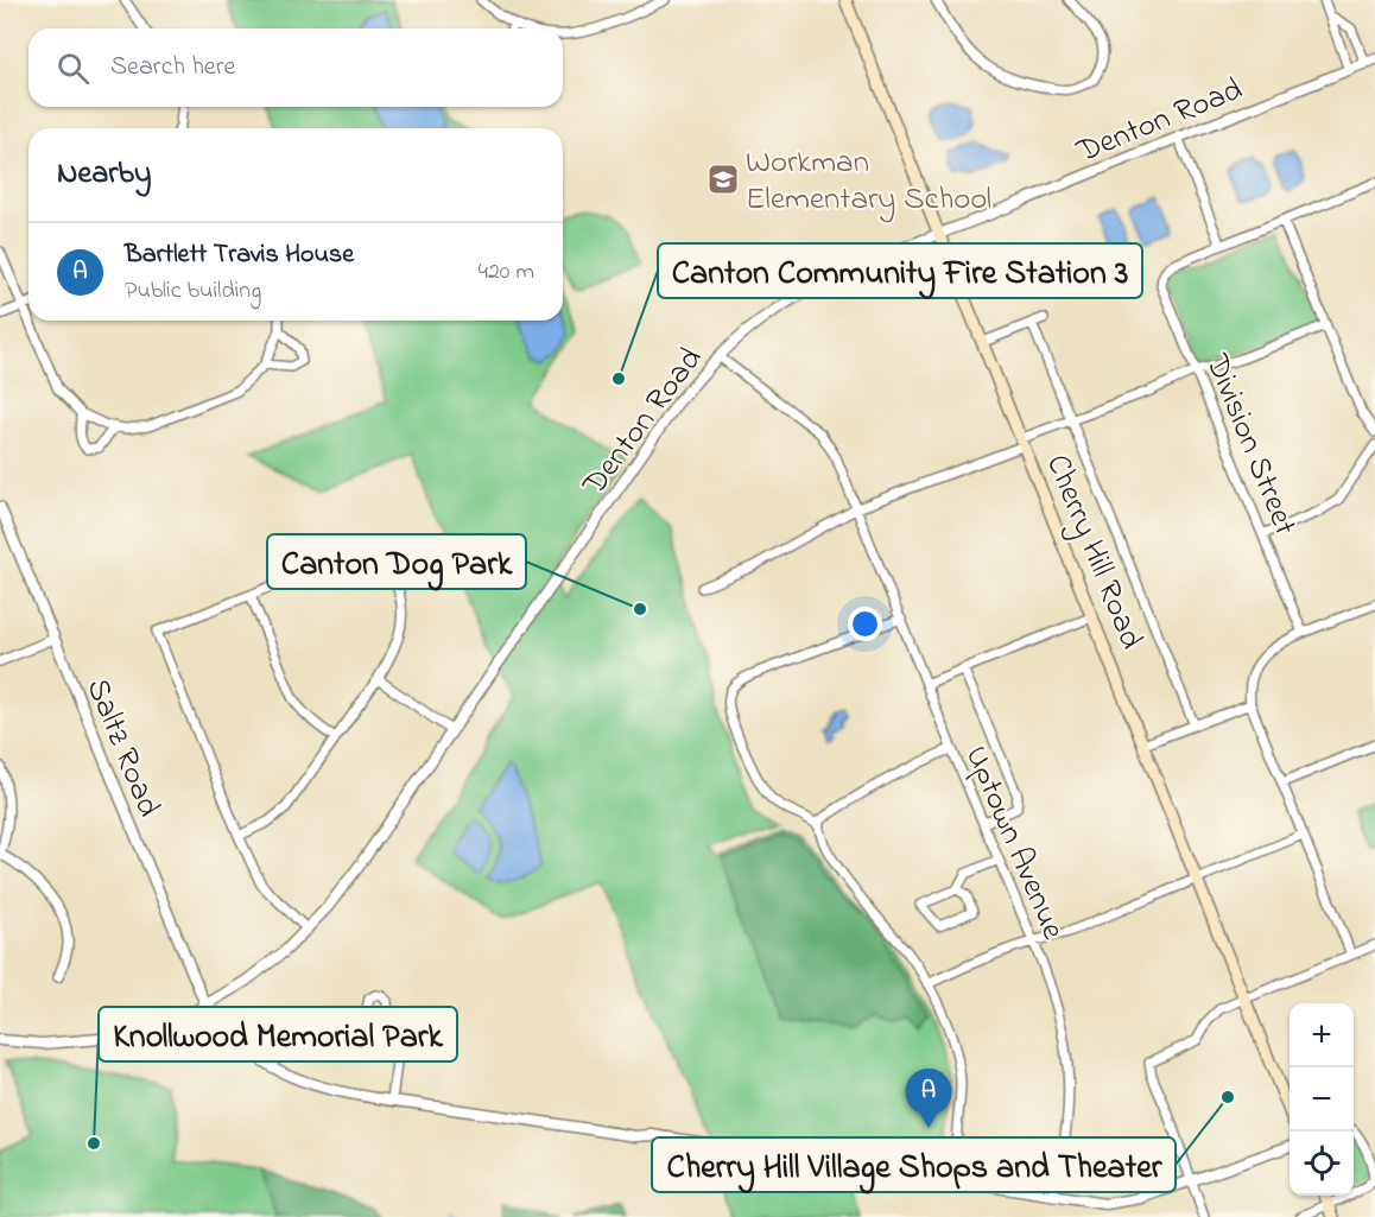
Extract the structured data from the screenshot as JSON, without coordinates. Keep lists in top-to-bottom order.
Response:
{
  "streets": {
    "main road": ["Cherry Hill Road"],
    "street": [
      "Denton Road",
      "Division Street",
      "Saltz Road",
      "Uptown Avenue"
    ]
  },
  "crossings": [
    ["Denton Road", "Cherry Hill Road"],
    ["Denton Road", "Saltz Road"],
    ["Denton Road", "Uptown Avenue"],
    ["Saltz Road", "Uptown Avenue"]
  ],
  "places": {
    "school or university": ["Workman Elementary School"],
    "other": [
      "Canton Community Fire Station 3",
      "Canton Dog Park",
      "Cherry Hill Village Shops and Theater",
      "Knollwood Memorial Park"
    ]
  },
  "page": {
    "search": "Search here",
    "heading": "Nearby",
    "list": [
      {
        "mark": "A",
        "name": "Bartlett Travis House",
        "note": "Public building",
        "value": "420 m"
      }
    ],
    "map_buttons": ["+", "−"],
    "pins": "A"
  }
}
